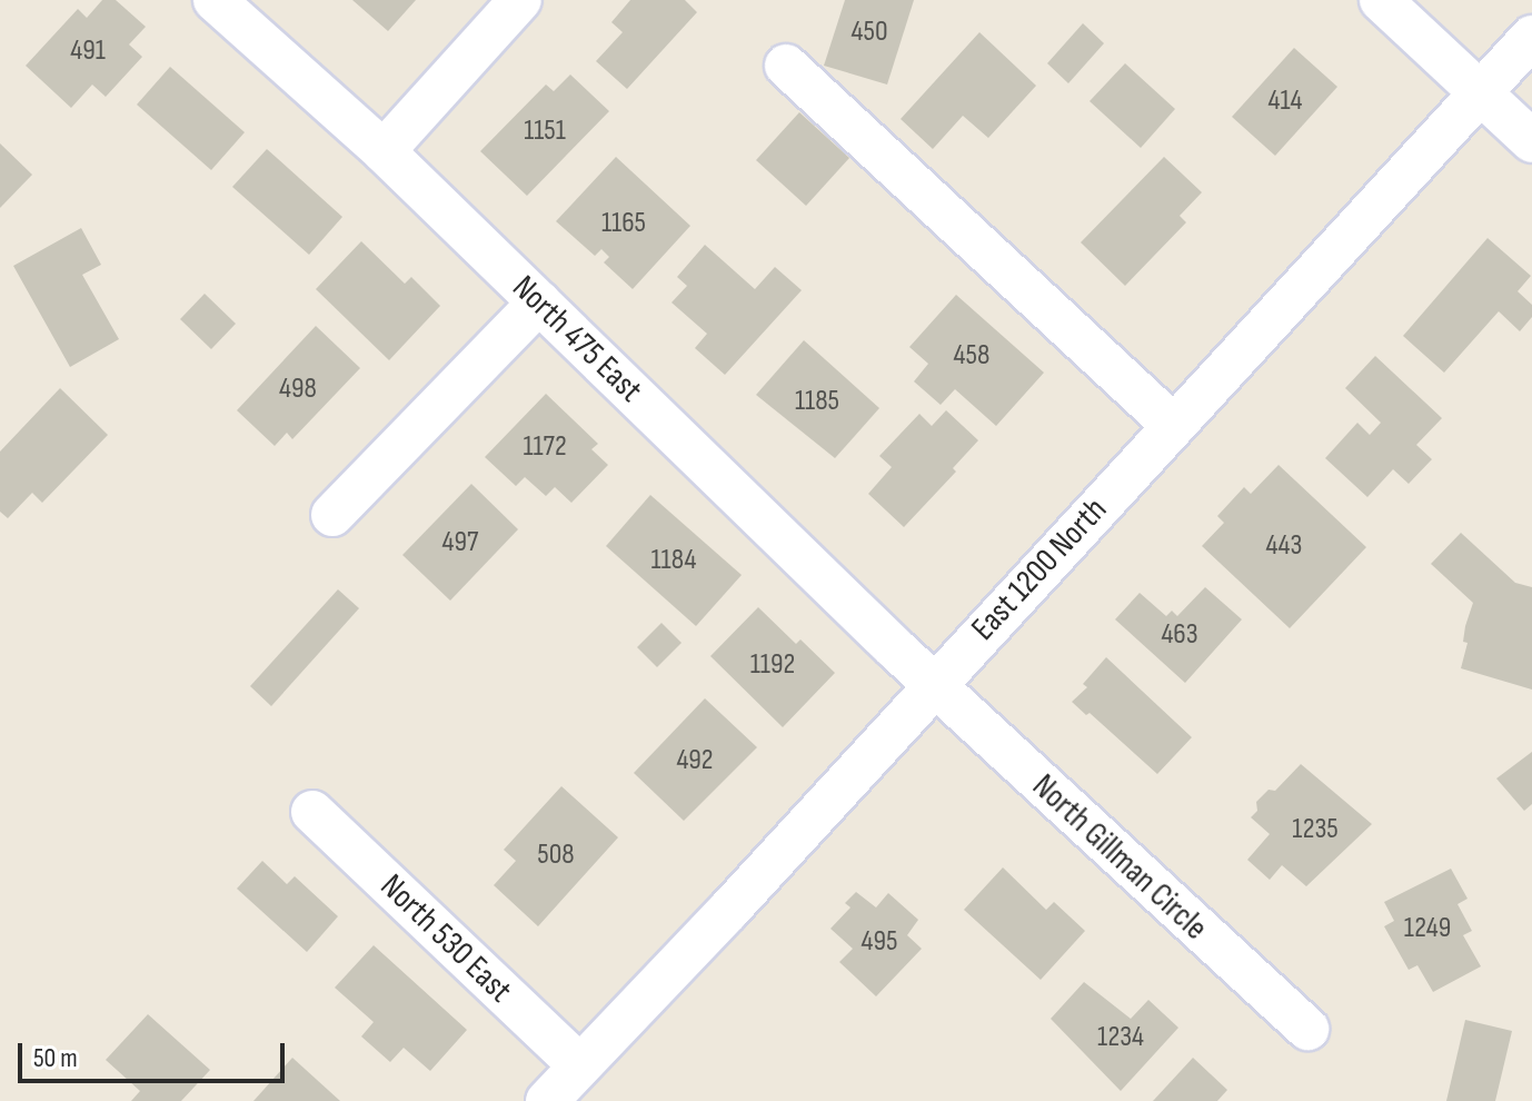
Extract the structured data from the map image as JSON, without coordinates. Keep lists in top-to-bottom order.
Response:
{
  "streets": {
    "street": [
      "North 475 East",
      "East 1200 North",
      "North Gillman Circle",
      "North 530 East"
    ]
  },
  "crossings": [
    ["North 475 East", "East 1200 North"],
    ["North 475 East", "North Gillman Circle"],
    ["East 1200 North", "North Gillman Circle"],
    ["East 1200 North", "North 530 East"]
  ],
  "house_numbers": [
    "450",
    "491",
    "414",
    "1151",
    "1165",
    "458",
    "498",
    "1185",
    "1172",
    "497",
    "443",
    "1184",
    "463",
    "1192",
    "492",
    "1235",
    "508",
    "1249",
    "495",
    "1234"
  ],
  "scale_bar": "50 m"
}
